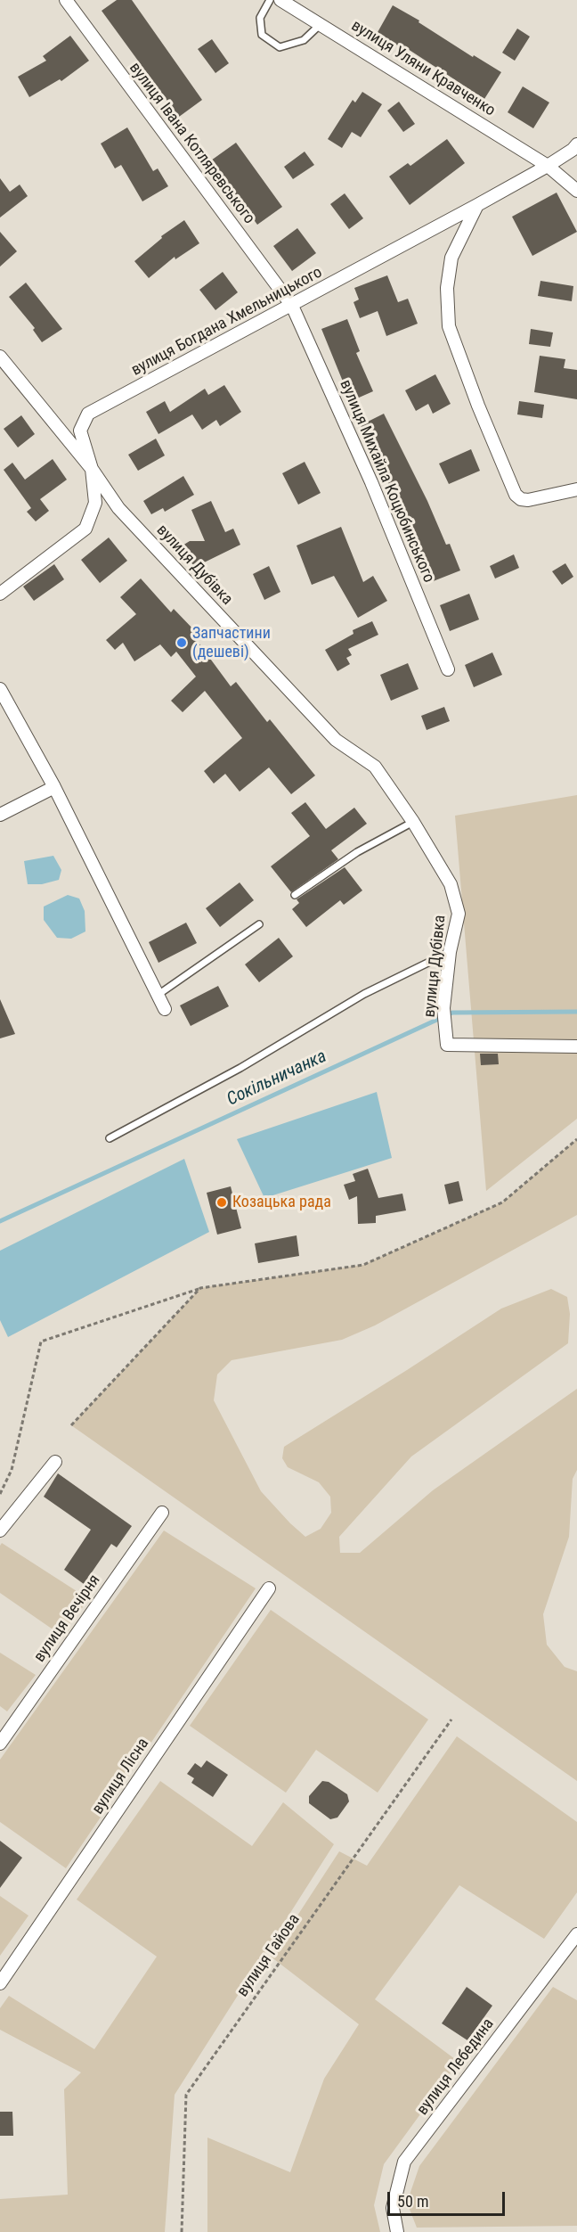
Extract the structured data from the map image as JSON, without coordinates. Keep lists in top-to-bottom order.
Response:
{
  "streets": {
    "street": [
      "вулиця Уляни Кравченко",
      "вулиця Івана Котляревського",
      "вулиця Богдана Хмельницького",
      "вулиця Михайла Коцюбинського",
      "вулиця Дубівка",
      "вулиця Вечірня",
      "вулиця Лісна",
      "вулиця Лебедина"
    ],
    "path": ["вулиця Гайова"]
  },
  "crossings": [
    ["вулиця Уляни Кравченко", "вулиця Богдана Хмельницького"],
    ["вулиця Івана Котляревського", "вулиця Богдана Хмельницького"],
    ["вулиця Івана Котляревського", "вулиця Михайла Коцюбинського"],
    ["вулиця Богдана Хмельницького", "вулиця Михайла Коцюбинського"],
    ["вулиця Богдана Хмельницького", "вулиця Дубівка"]
  ],
  "water": ["Сокільничанка"],
  "places": ["Запчастини (дешеві)", "Козацька рада"],
  "scale_bar": "50 m"
}
